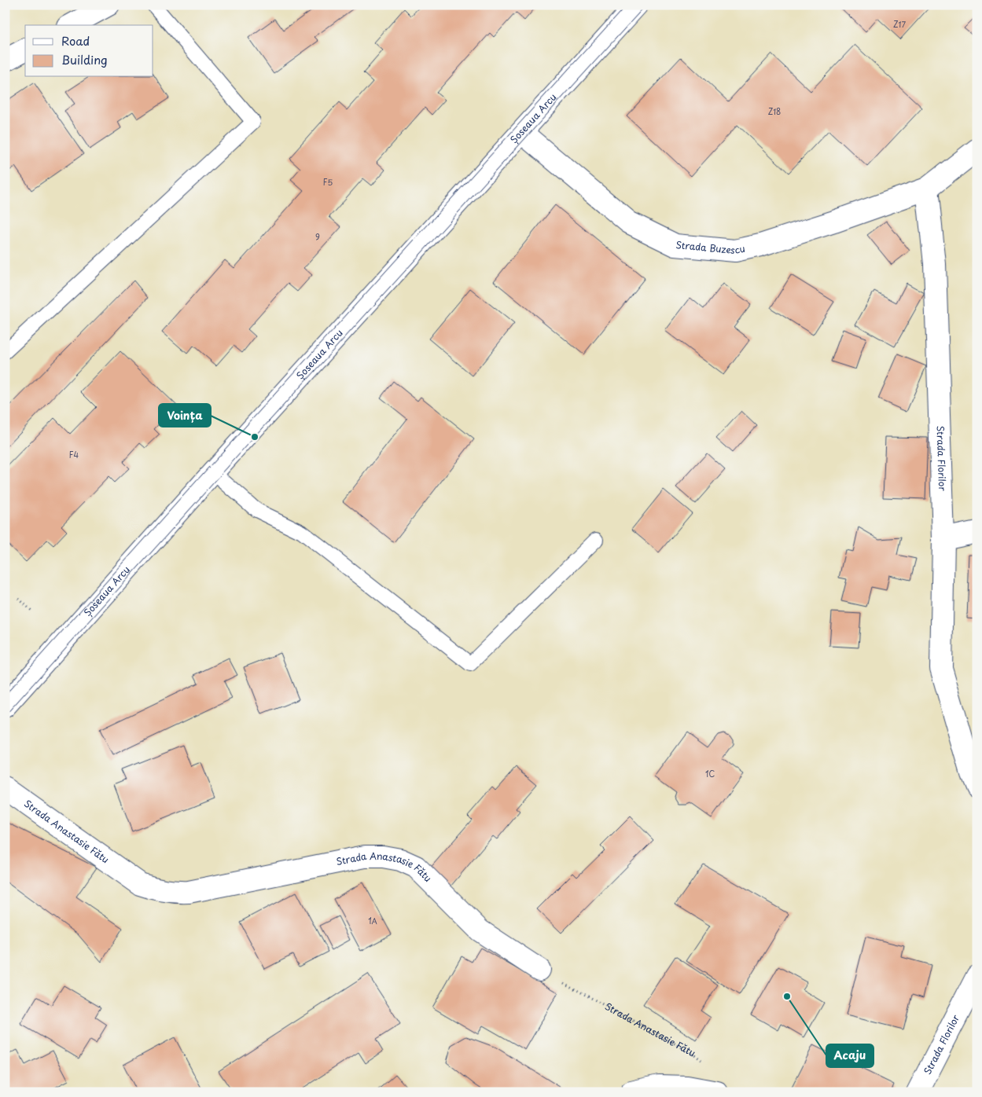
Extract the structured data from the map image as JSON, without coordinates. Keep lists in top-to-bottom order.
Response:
{
  "streets": {
    "street": [
      "Șoseaua Arcu",
      "Strada Buzescu",
      "Strada Florilor",
      "Strada Anastasie Fătu"
    ]
  },
  "crossings": [
    ["Șoseaua Arcu", "Strada Buzescu"],
    ["Strada Buzescu", "Strada Florilor"]
  ],
  "places": ["Voința", "Acaju"],
  "house_numbers": [
    "Z17",
    "Z18",
    "F5",
    "9",
    "F4",
    "1C",
    "1A"
  ],
  "legend": ["Road", "Building"]
}
